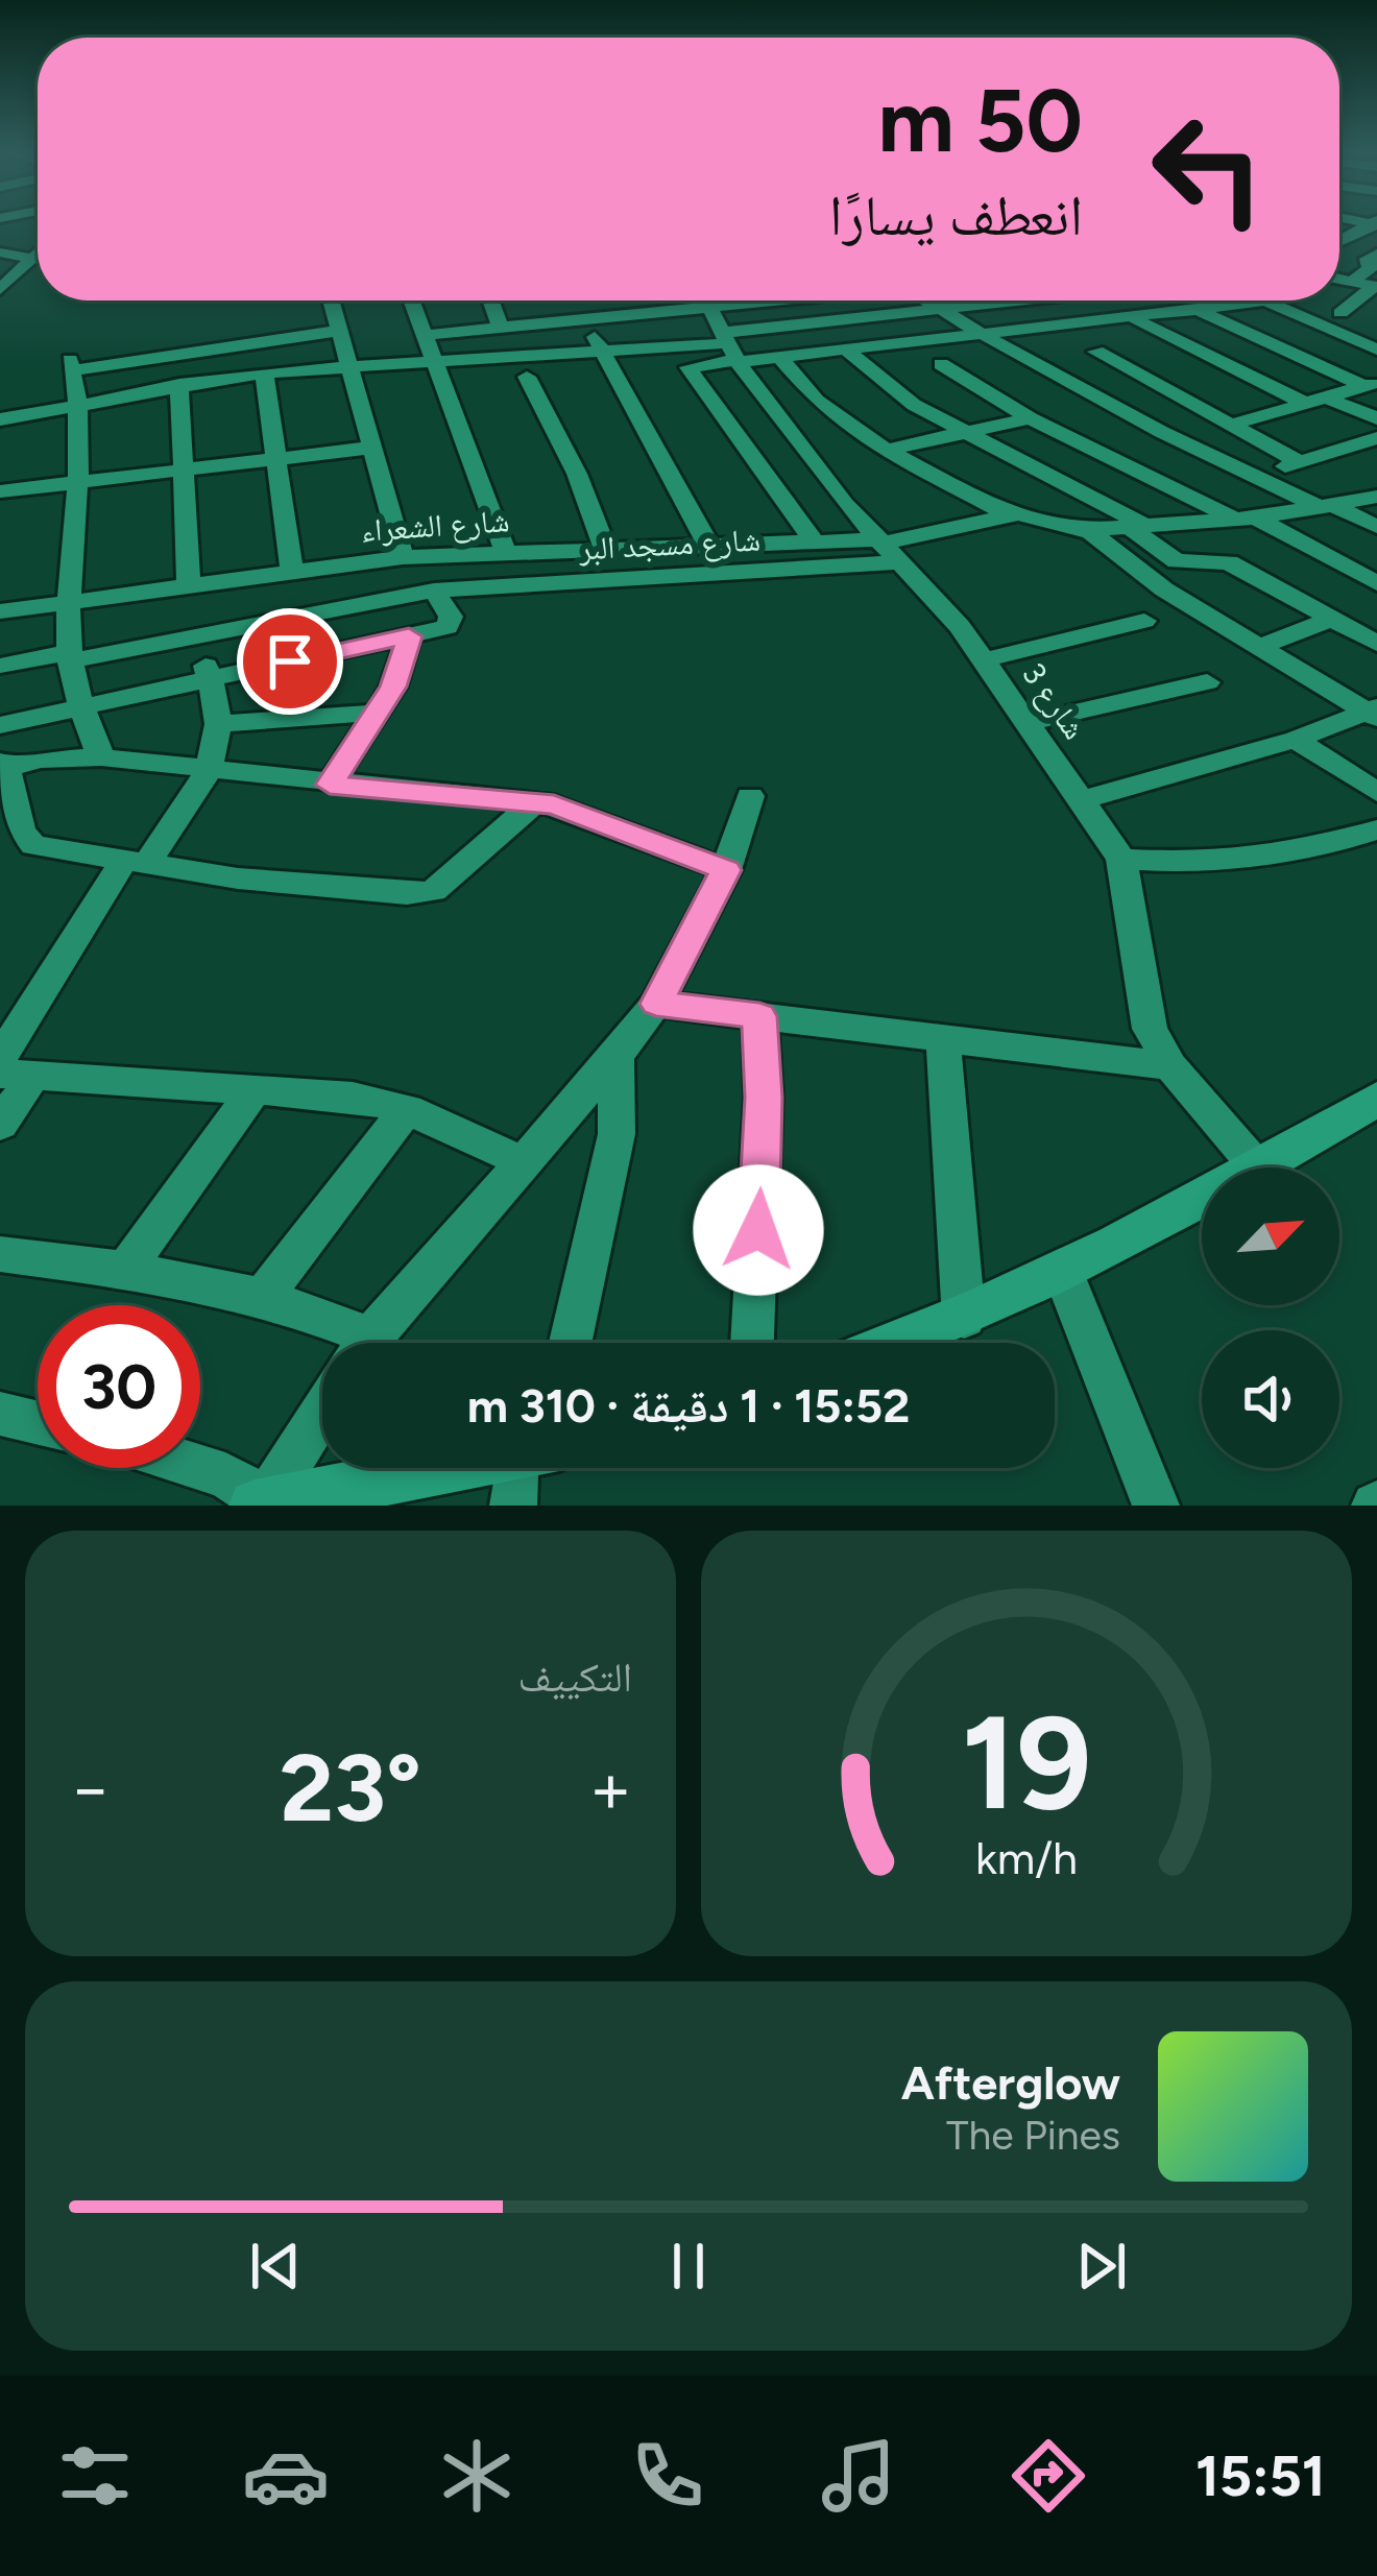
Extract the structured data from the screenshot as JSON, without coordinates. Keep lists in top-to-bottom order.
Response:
{
  "streets": {
    "street": ["شارع الشعراء", "شارع مسجد البر", "شارع 3"]
  },
  "crossings": [
    ["شارع الشعراء", "شارع مسجد البر"],
    ["شارع الشعراء", "شارع 3"],
    ["شارع مسجد البر", "شارع 3"]
  ],
  "north": "top right",
  "page": {
    "turn": ["50 m", "انعطف يسارًا"],
    "limit": "30",
    "trip": "15:52 · 1 دقيقة · 310 m",
    "tile": "التكييف",
    "heat": ["−", "23°", "+"],
    "song": ["Afterglow", "The Pines"],
    "tabs": "15:51",
    "gauge": ["19", "km/h"]
  }
}
